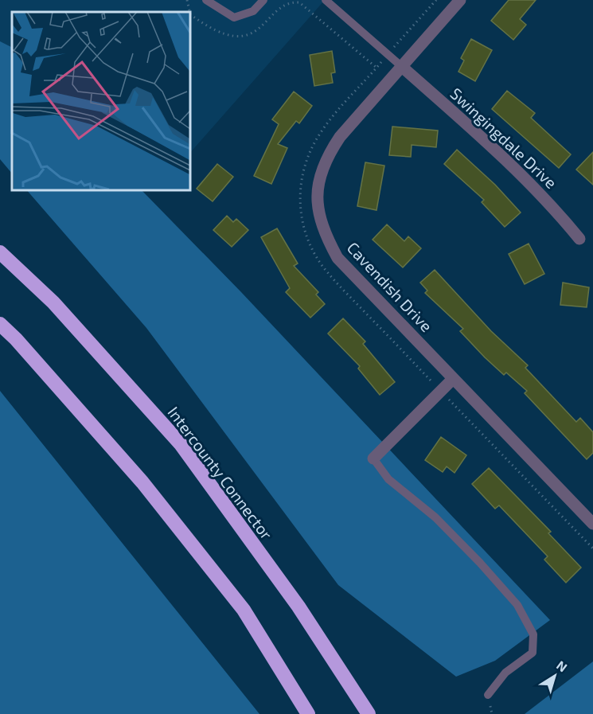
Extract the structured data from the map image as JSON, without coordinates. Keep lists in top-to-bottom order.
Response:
{
  "streets": {
    "highway": ["Intercounty Connector"],
    "street": ["Swingingdale Drive", "Cavendish Drive"]
  },
  "crossings": [
    ["Swingingdale Drive", "Cavendish Drive"]
  ],
  "north": "top right"
}
